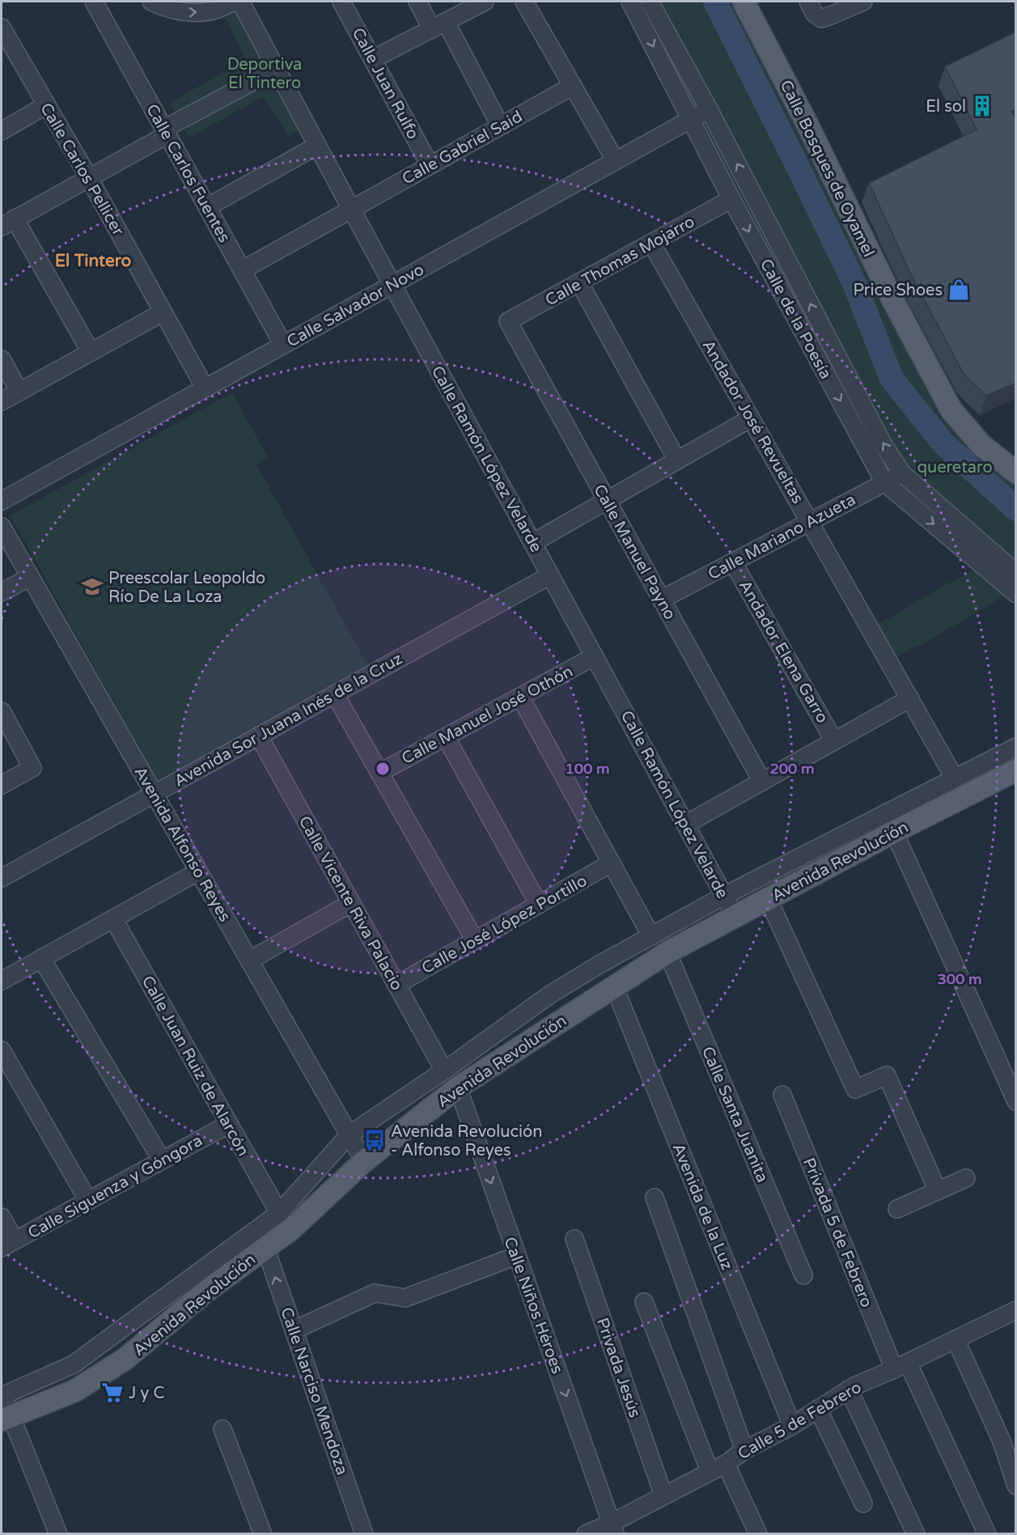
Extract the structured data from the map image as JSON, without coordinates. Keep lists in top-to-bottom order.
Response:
{
  "streets": {
    "main road": ["Calle Bosques de Oyamel", "Avenida Revolución"],
    "street": [
      "Calle Juan Rulfo",
      "Calle Gabriel Said",
      "Calle Carlos Pellicer",
      "Calle Carlos Fuentes",
      "Calle Thomas Mojarro",
      "Calle Salvador Novo",
      "Calle de la Poesía",
      "Andador José Revueltas",
      "Calle Ramón López Velarde",
      "Calle Mariano Azueta",
      "Calle Manuel Payno",
      "Andador Elena Garro",
      "Calle Manuel José Othón",
      "Avenida Sor Juana Inés de la Cruz",
      "Avenida Alfonso Reyes",
      "Calle Vicente Riva Palacio",
      "Calle José López Portillo",
      "Calle Juan Ruiz de Alarcón",
      "Calle Santa Juanita",
      "Calle Siguenza y Góngora",
      "Avenida de la Luz",
      "Privada 5 de Febrero",
      "Calle Niños Héroes",
      "Privada Jesús",
      "Calle Narciso Mendoza",
      "Calle 5 de Febrero"
    ]
  },
  "crossings": [
    ["Calle Juan Rulfo", "Calle Gabriel Said"],
    ["Calle Gabriel Said", "Calle Carlos Fuentes"],
    ["Calle Gabriel Said", "Calle Ramón López Velarde"],
    ["Calle Carlos Pellicer", "Calle Salvador Novo"],
    ["Calle Carlos Fuentes", "Calle Salvador Novo"],
    ["Calle Thomas Mojarro", "Calle de la Poesía"],
    ["Calle Thomas Mojarro", "Andador José Revueltas"],
    ["Calle Thomas Mojarro", "Calle Manuel Payno"],
    ["Calle Salvador Novo", "Calle de la Poesía"],
    ["Calle Salvador Novo", "Calle Ramón López Velarde"],
    ["Calle de la Poesía", "Calle Mariano Azueta"],
    ["Andador José Revueltas", "Calle Mariano Azueta"],
    ["Andador José Revueltas", "Avenida Revolución"],
    ["Calle Ramón López Velarde", "Calle Manuel José Othón"],
    ["Calle Ramón López Velarde", "Avenida Sor Juana Inés de la Cruz"],
    ["Calle Ramón López Velarde", "Avenida Revolución"],
    ["Calle Mariano Azueta", "Calle Manuel Payno"],
    ["Calle Mariano Azueta", "Andador Elena Garro"],
    ["Avenida Sor Juana Inés de la Cruz", "Avenida Alfonso Reyes"],
    ["Avenida Sor Juana Inés de la Cruz", "Calle Vicente Riva Palacio"],
    ["Avenida Alfonso Reyes", "Avenida Revolución"],
    ["Avenida Revolución", "Calle Vicente Riva Palacio"],
    ["Avenida Revolución", "Calle Juan Ruiz de Alarcón"],
    ["Avenida Revolución", "Calle Santa Juanita"],
    ["Avenida Revolución", "Avenida de la Luz"],
    ["Avenida Revolución", "Calle Niños Héroes"],
    ["Avenida Revolución", "Calle Narciso Mendoza"],
    ["Calle Vicente Riva Palacio", "Calle José López Portillo"],
    ["Calle Juan Ruiz de Alarcón", "Calle Siguenza y Góngora"],
    ["Avenida de la Luz", "Calle 5 de Febrero"],
    ["Privada 5 de Febrero", "Calle 5 de Febrero"],
    ["Calle Niños Héroes", "Calle 5 de Febrero"],
    ["Privada Jesús", "Calle 5 de Febrero"]
  ],
  "districts": ["El Tintero"],
  "parks": ["Deportiva El Tintero", "queretaro"],
  "places": {
    "building": ["El sol"],
    "shop": ["Price Shoes"],
    "school or university": ["Preescolar Leopoldo Río De La Loza"],
    "bus stop": ["Avenida Revolución - Alfonso Reyes"],
    "supermarket": ["J y C"]
  },
  "rings": ["100 m", "200 m", "300 m"]
}
